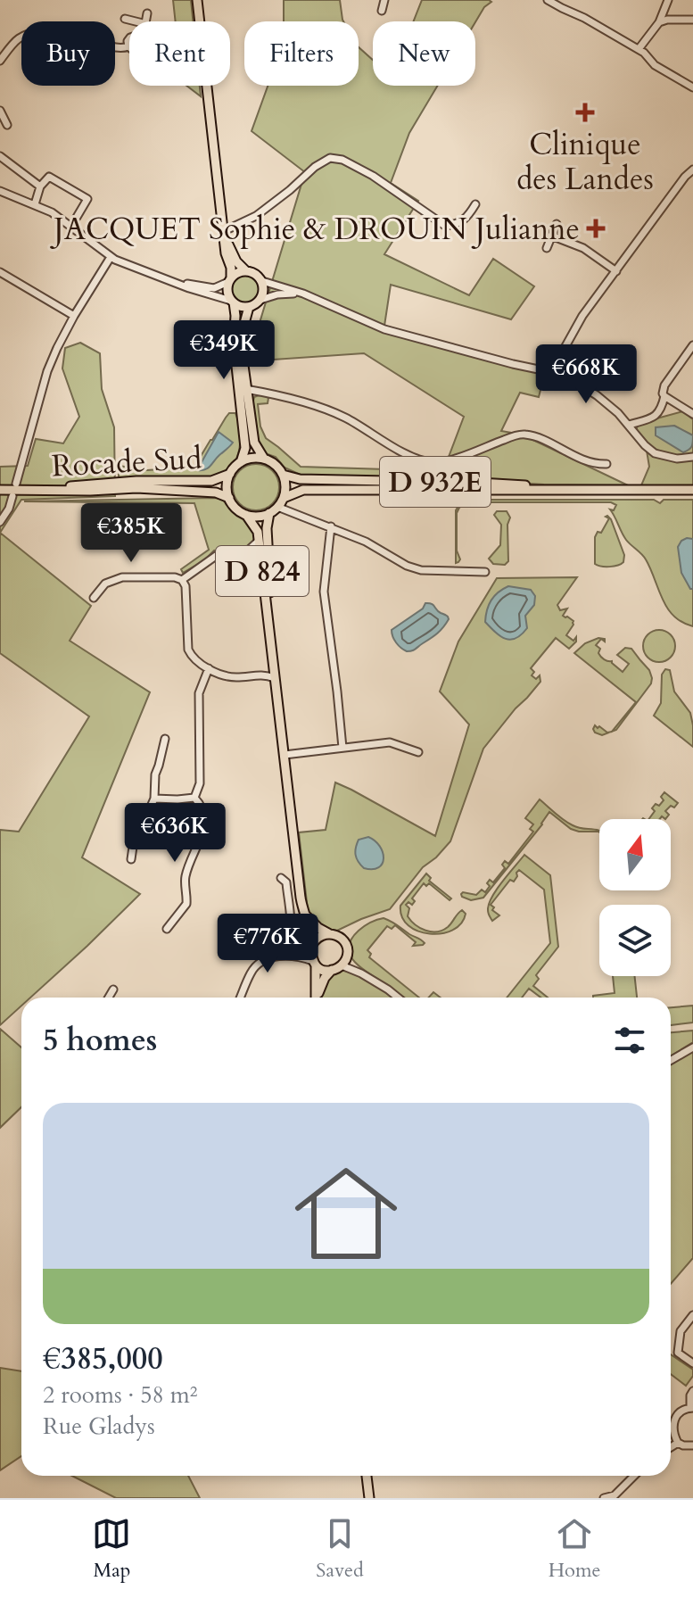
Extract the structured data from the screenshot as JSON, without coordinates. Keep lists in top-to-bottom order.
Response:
{
  "streets": {
    "main road": ["Rocade Sud", "D 932E", "D 824"]
  },
  "crossings": [
    ["Rocade Sud", "D 932E"],
    ["Rocade Sud", "D 824"],
    ["D 932E", "D 824"]
  ],
  "places": {
    "health": ["Clinique des Landes", "JACQUET Sophie & DROUIN Julianne"]
  },
  "north": "top",
  "page": {
    "chip": [
      "Buy",
      "Rent",
      "Filters",
      "New"
    ],
    "price": [
      "€349K",
      "€668K",
      "€385K",
      "€636K",
      "€776K"
    ],
    "heading": "5 homes",
    "list": [
      {
        "name": "€385,000",
        "note": "2 rooms · 58 m² · Rue Gladys"
      }
    ],
    "tabs": ["Map", "Saved", "Home"]
  }
}
